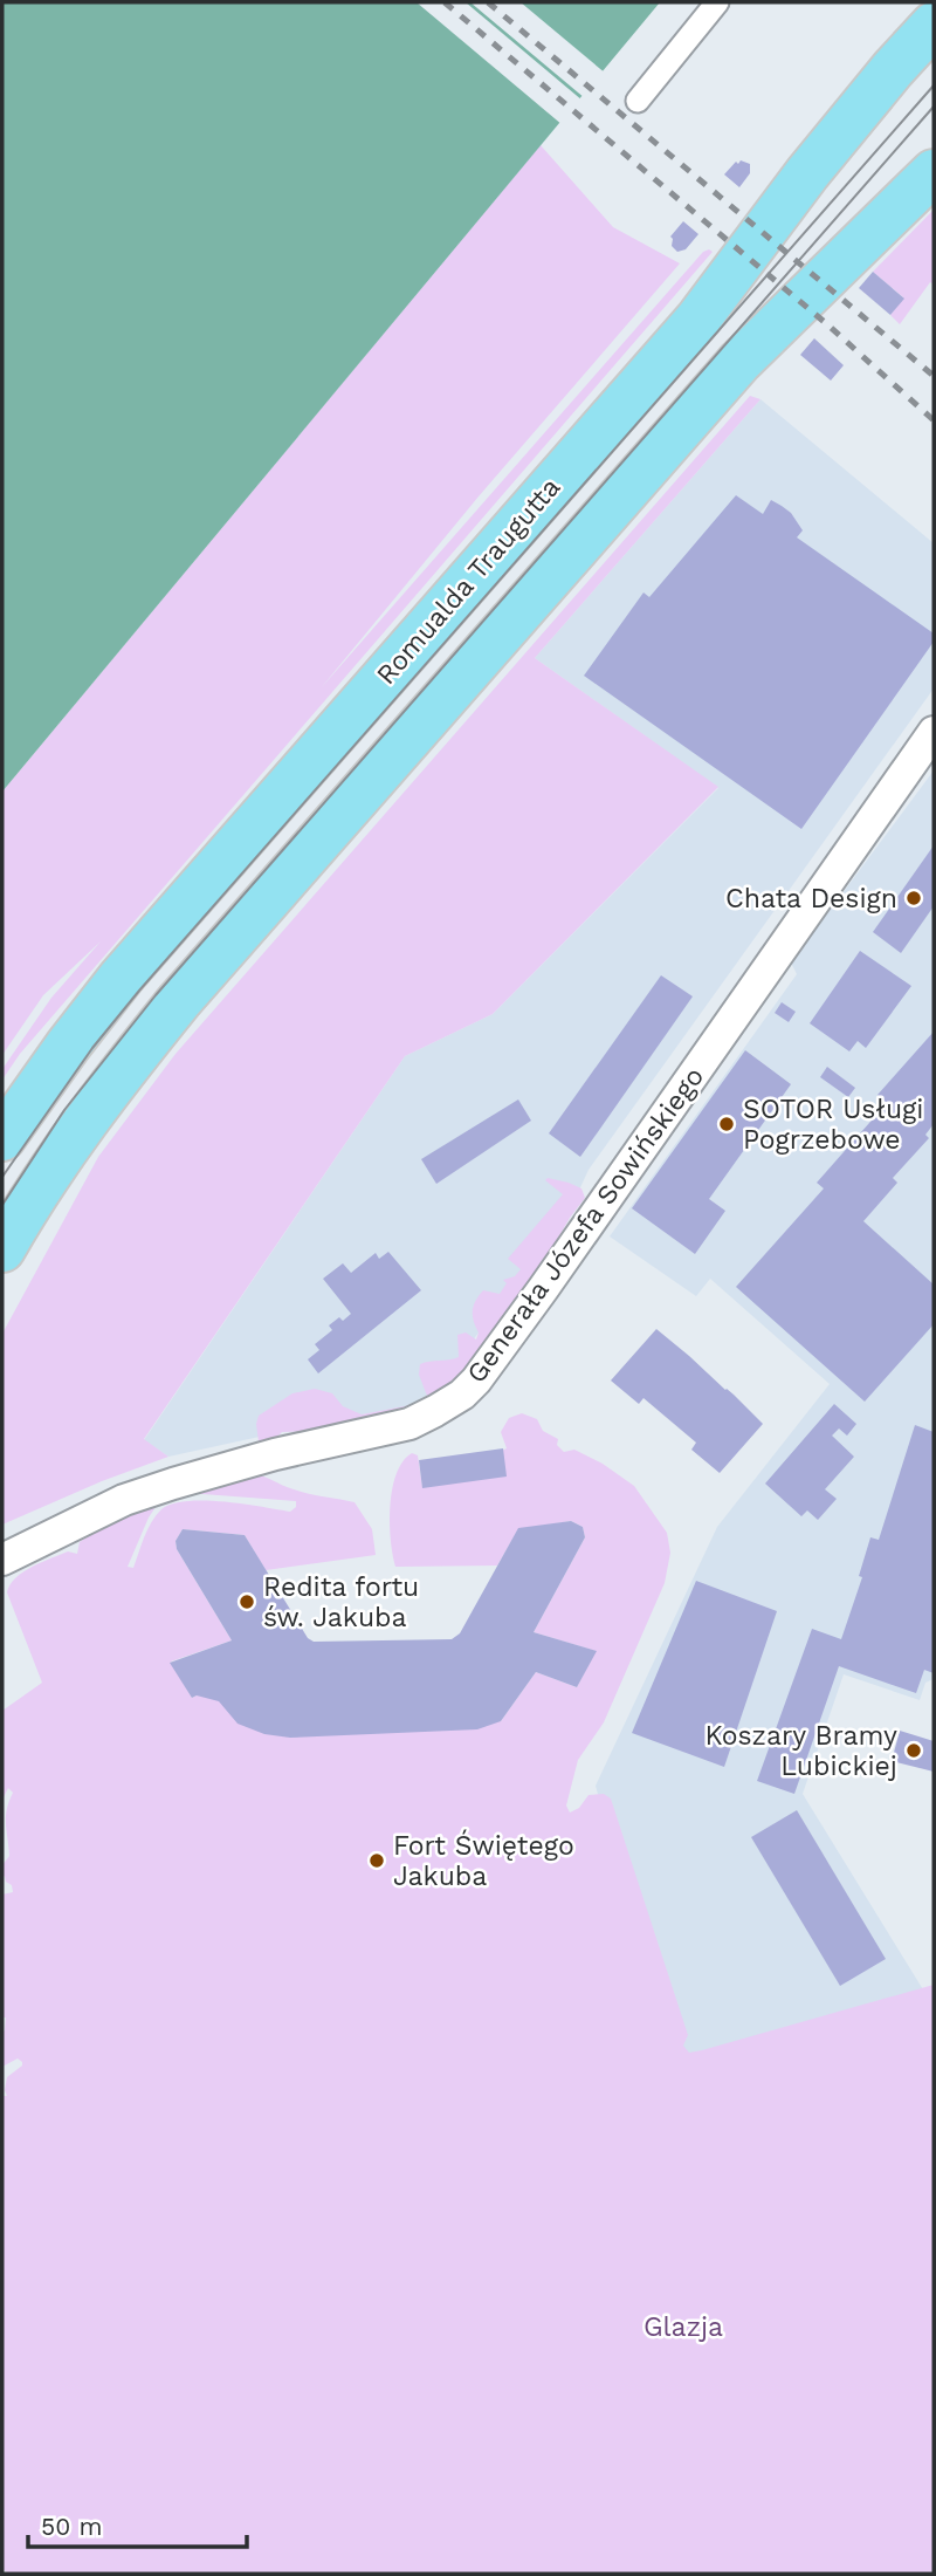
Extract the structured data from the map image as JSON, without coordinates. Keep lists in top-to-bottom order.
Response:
{
  "streets": {
    "main road": ["Romualda Traugutta"],
    "street": ["Generała Józefa Sowińskiego"]
  },
  "parks": ["Glazja"],
  "places": [
    "Chata Design",
    "SOTOR Usługi Pogrzebowe",
    "Redita fortu św. Jakuba",
    "Koszary Bramy Lubickiej",
    "Fort Świętego Jakuba"
  ],
  "scale_bar": "50 m"
}
